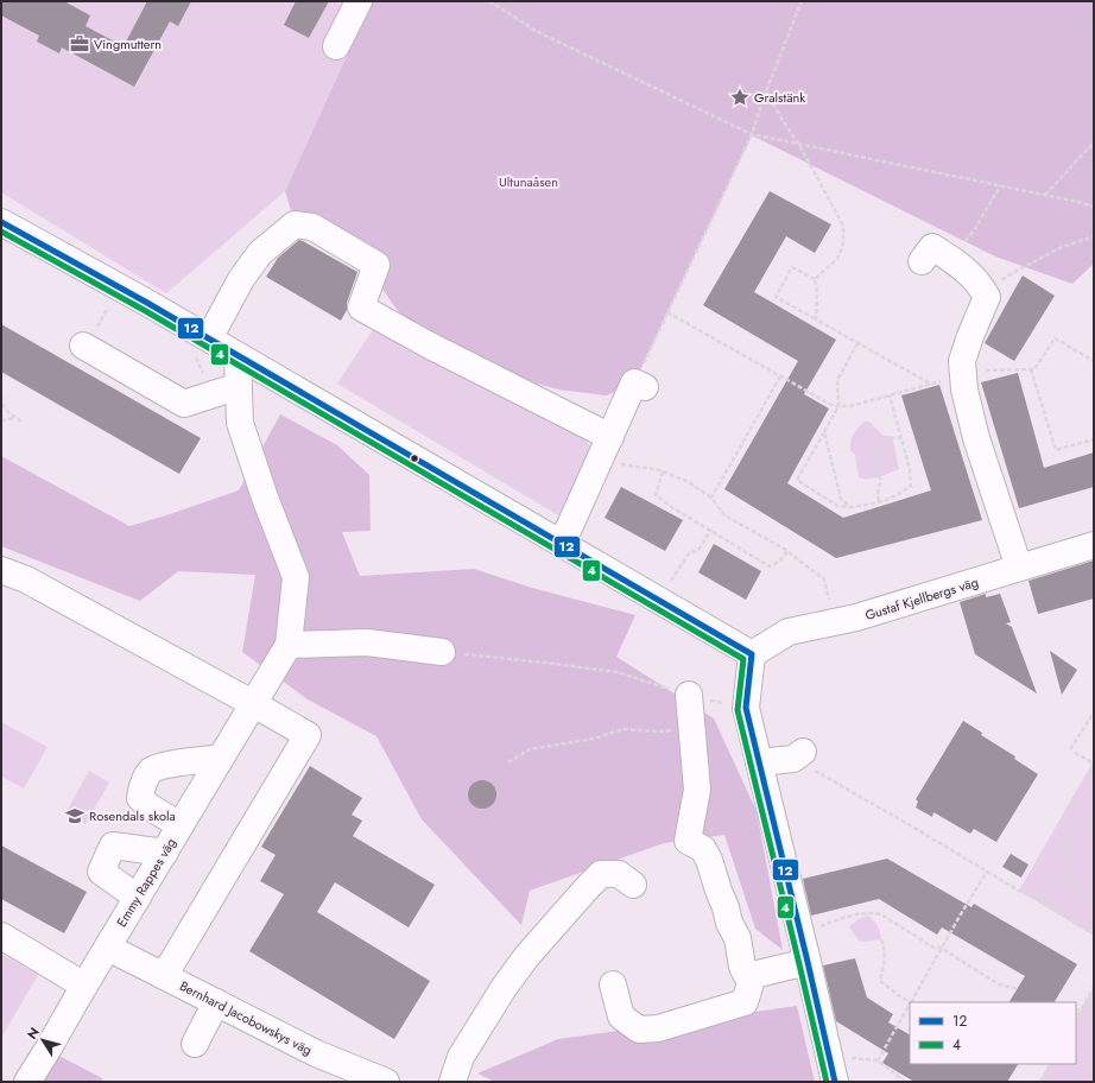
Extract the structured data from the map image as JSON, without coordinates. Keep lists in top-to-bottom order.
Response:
{
  "streets": {
    "street": ["Gustaf Kjellbergs väg", "Emmy Rappes väg", "Bernhard Jacobowskys väg"]
  },
  "crossings": [
    ["Emmy Rappes väg", "Bernhard Jacobowskys väg"]
  ],
  "parks": ["Ultunaåsen"],
  "places": {
    "office": ["Vingmuttern"],
    "place": ["Gralstänk"],
    "school or university": ["Rosendals skola"]
  },
  "lines": ["transit line 12", "transit line 4"],
  "legend": ["12", "4"],
  "north": "top left"
}
